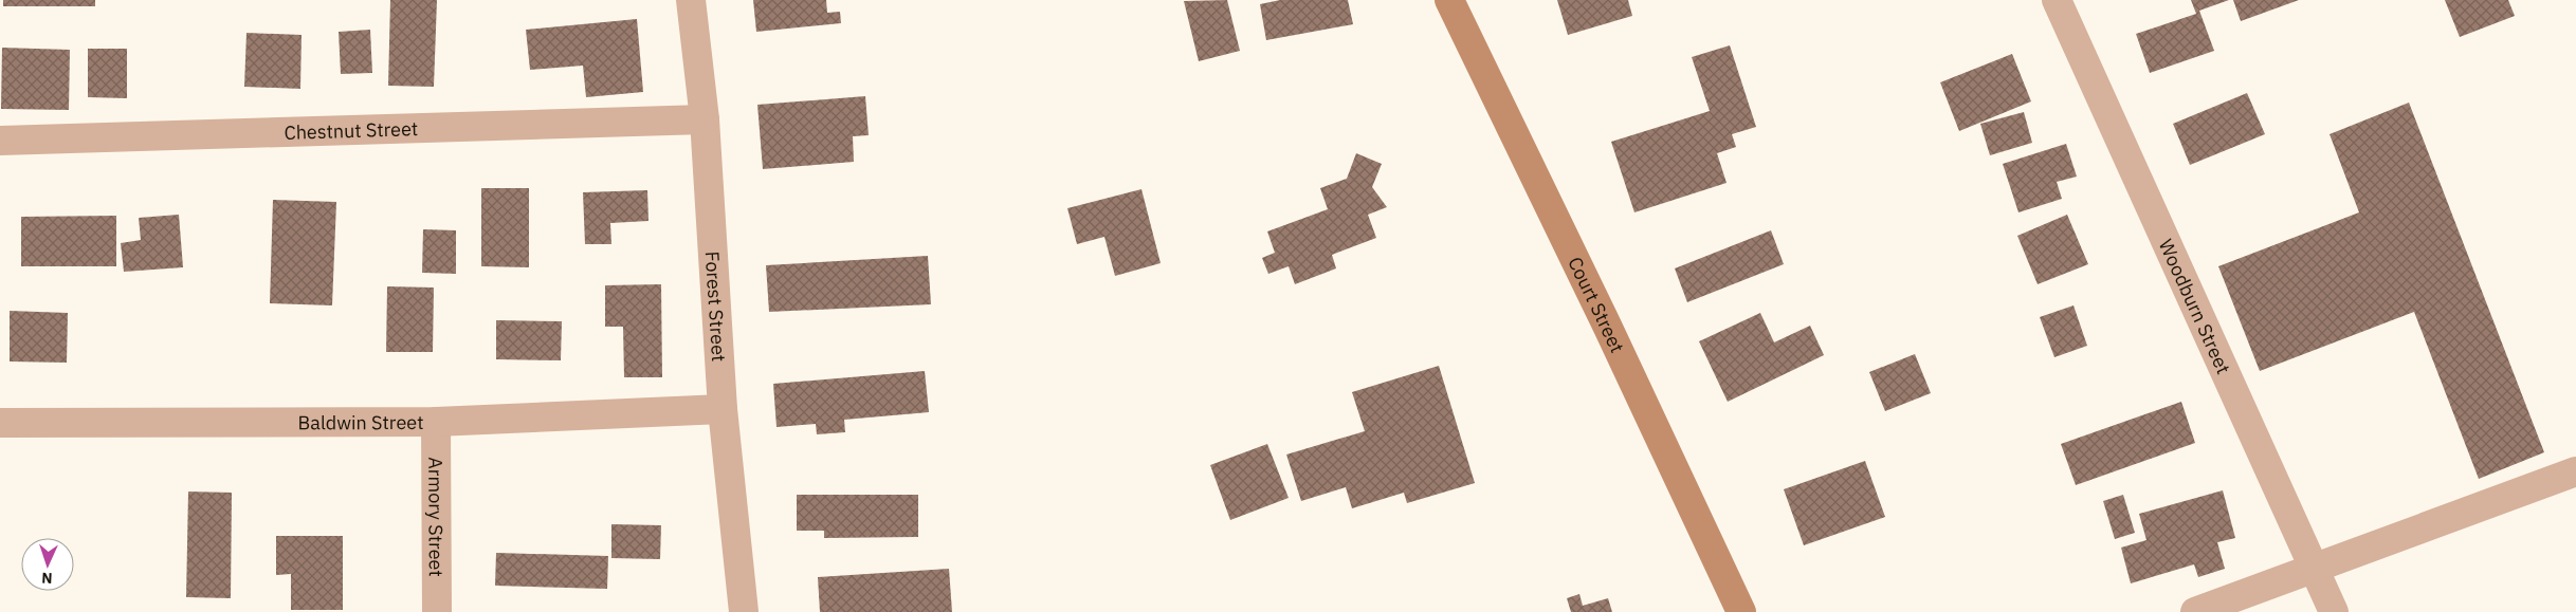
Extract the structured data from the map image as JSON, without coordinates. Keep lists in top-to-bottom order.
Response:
{
  "streets": {
    "main road": ["Court Street"],
    "street": [
      "Chestnut Street",
      "Forest Street",
      "Woodburn Street",
      "Baldwin Street",
      "Armory Street"
    ]
  },
  "crossings": [
    ["Chestnut Street", "Forest Street"],
    ["Forest Street", "Baldwin Street"],
    ["Baldwin Street", "Armory Street"]
  ],
  "north": "bottom"
}
